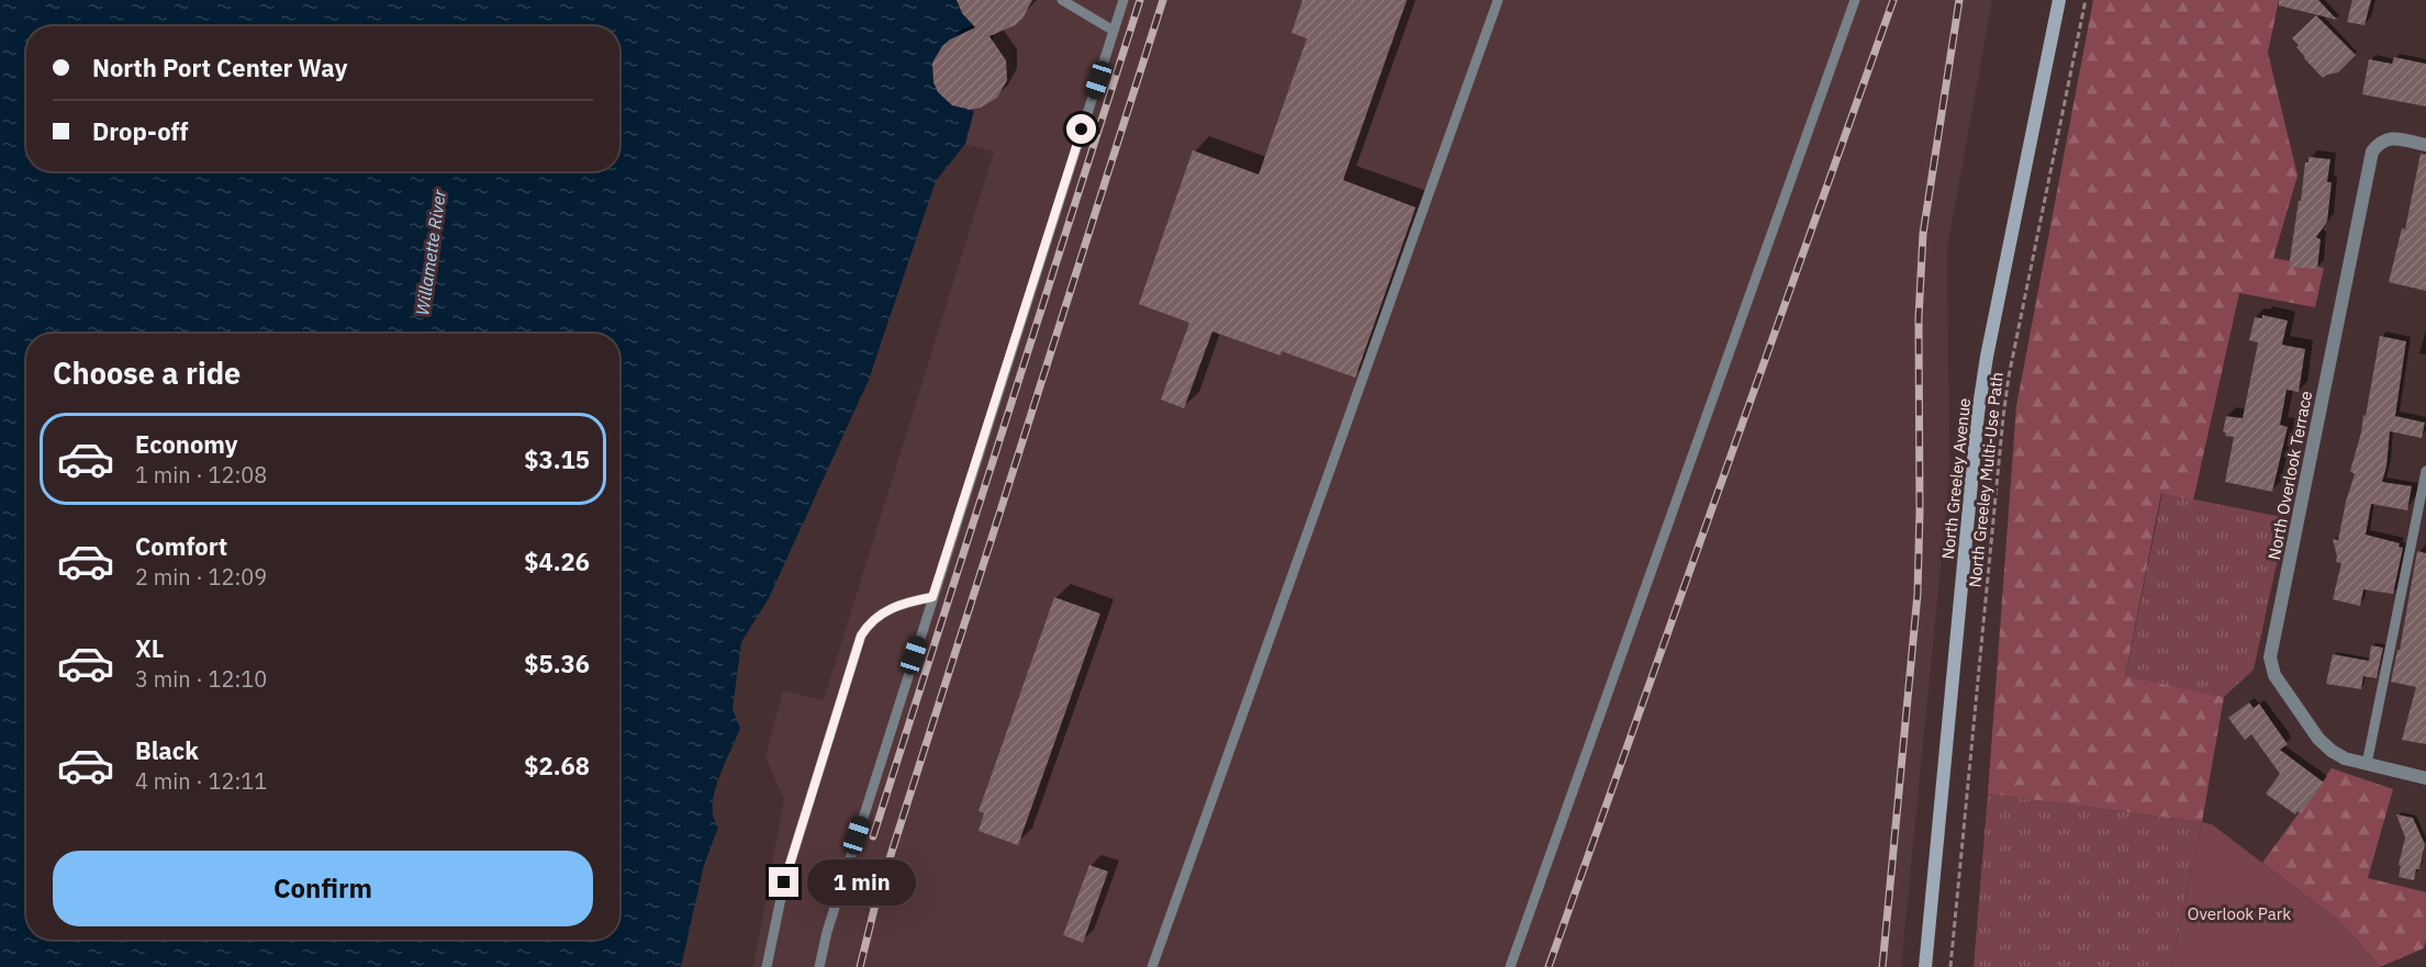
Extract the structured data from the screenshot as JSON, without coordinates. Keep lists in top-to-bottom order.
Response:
{
  "streets": {
    "main road": ["North Greeley Avenue"],
    "street": ["North Overlook Terrace"],
    "path": ["North Greeley Multi-Use Path"]
  },
  "water": ["Willamette River"],
  "parks": ["Overlook Park"],
  "page": {
    "banner": ["North Port Center Way", "Drop-off"],
    "heading": "Choose a ride",
    "list": [
      {
        "name": "Economy",
        "note": "1 min · 12:08",
        "value": "$3.15"
      },
      {
        "name": "Comfort",
        "note": "2 min · 12:09",
        "value": "$4.26"
      },
      {
        "name": "XL",
        "note": "3 min · 12:10",
        "value": "$5.36"
      },
      {
        "name": "Black",
        "note": "4 min · 12:11",
        "value": "$2.68"
      }
    ],
    "buttons": "Confirm",
    "bubble": "1 min"
  }
}
